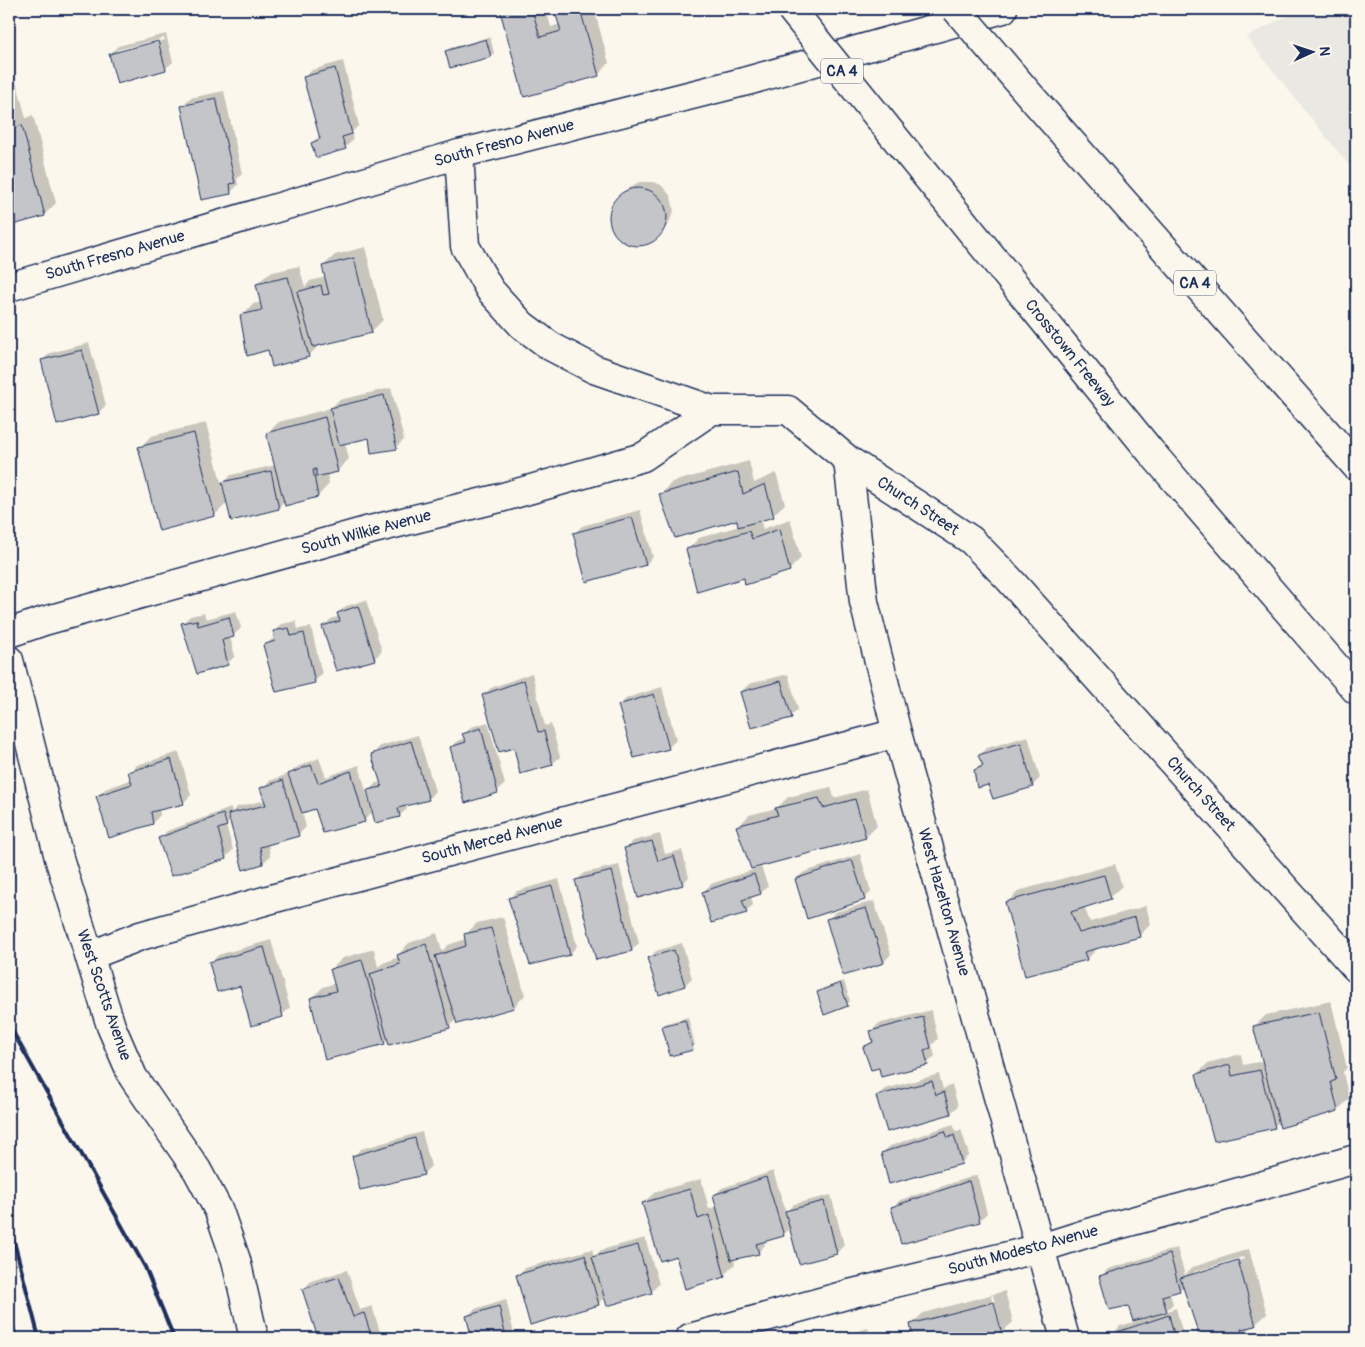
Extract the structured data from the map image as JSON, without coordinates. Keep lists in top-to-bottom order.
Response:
{
  "streets": {
    "main road": [
      "CA 4",
      "South Fresno Avenue",
      "Crosstown Freeway",
      "Church Street",
      "South Wilkie Avenue",
      "South Merced Avenue",
      "West Hazelton Avenue",
      "West Scotts Avenue",
      "South Modesto Avenue"
    ]
  },
  "crossings": [
    ["South Fresno Avenue", "Church Street"],
    ["Church Street", "South Wilkie Avenue"],
    ["Church Street", "West Hazelton Avenue"],
    ["South Merced Avenue", "West Hazelton Avenue"],
    ["South Merced Avenue", "West Scotts Avenue"],
    ["West Hazelton Avenue", "South Modesto Avenue"]
  ],
  "north": "right"
}
